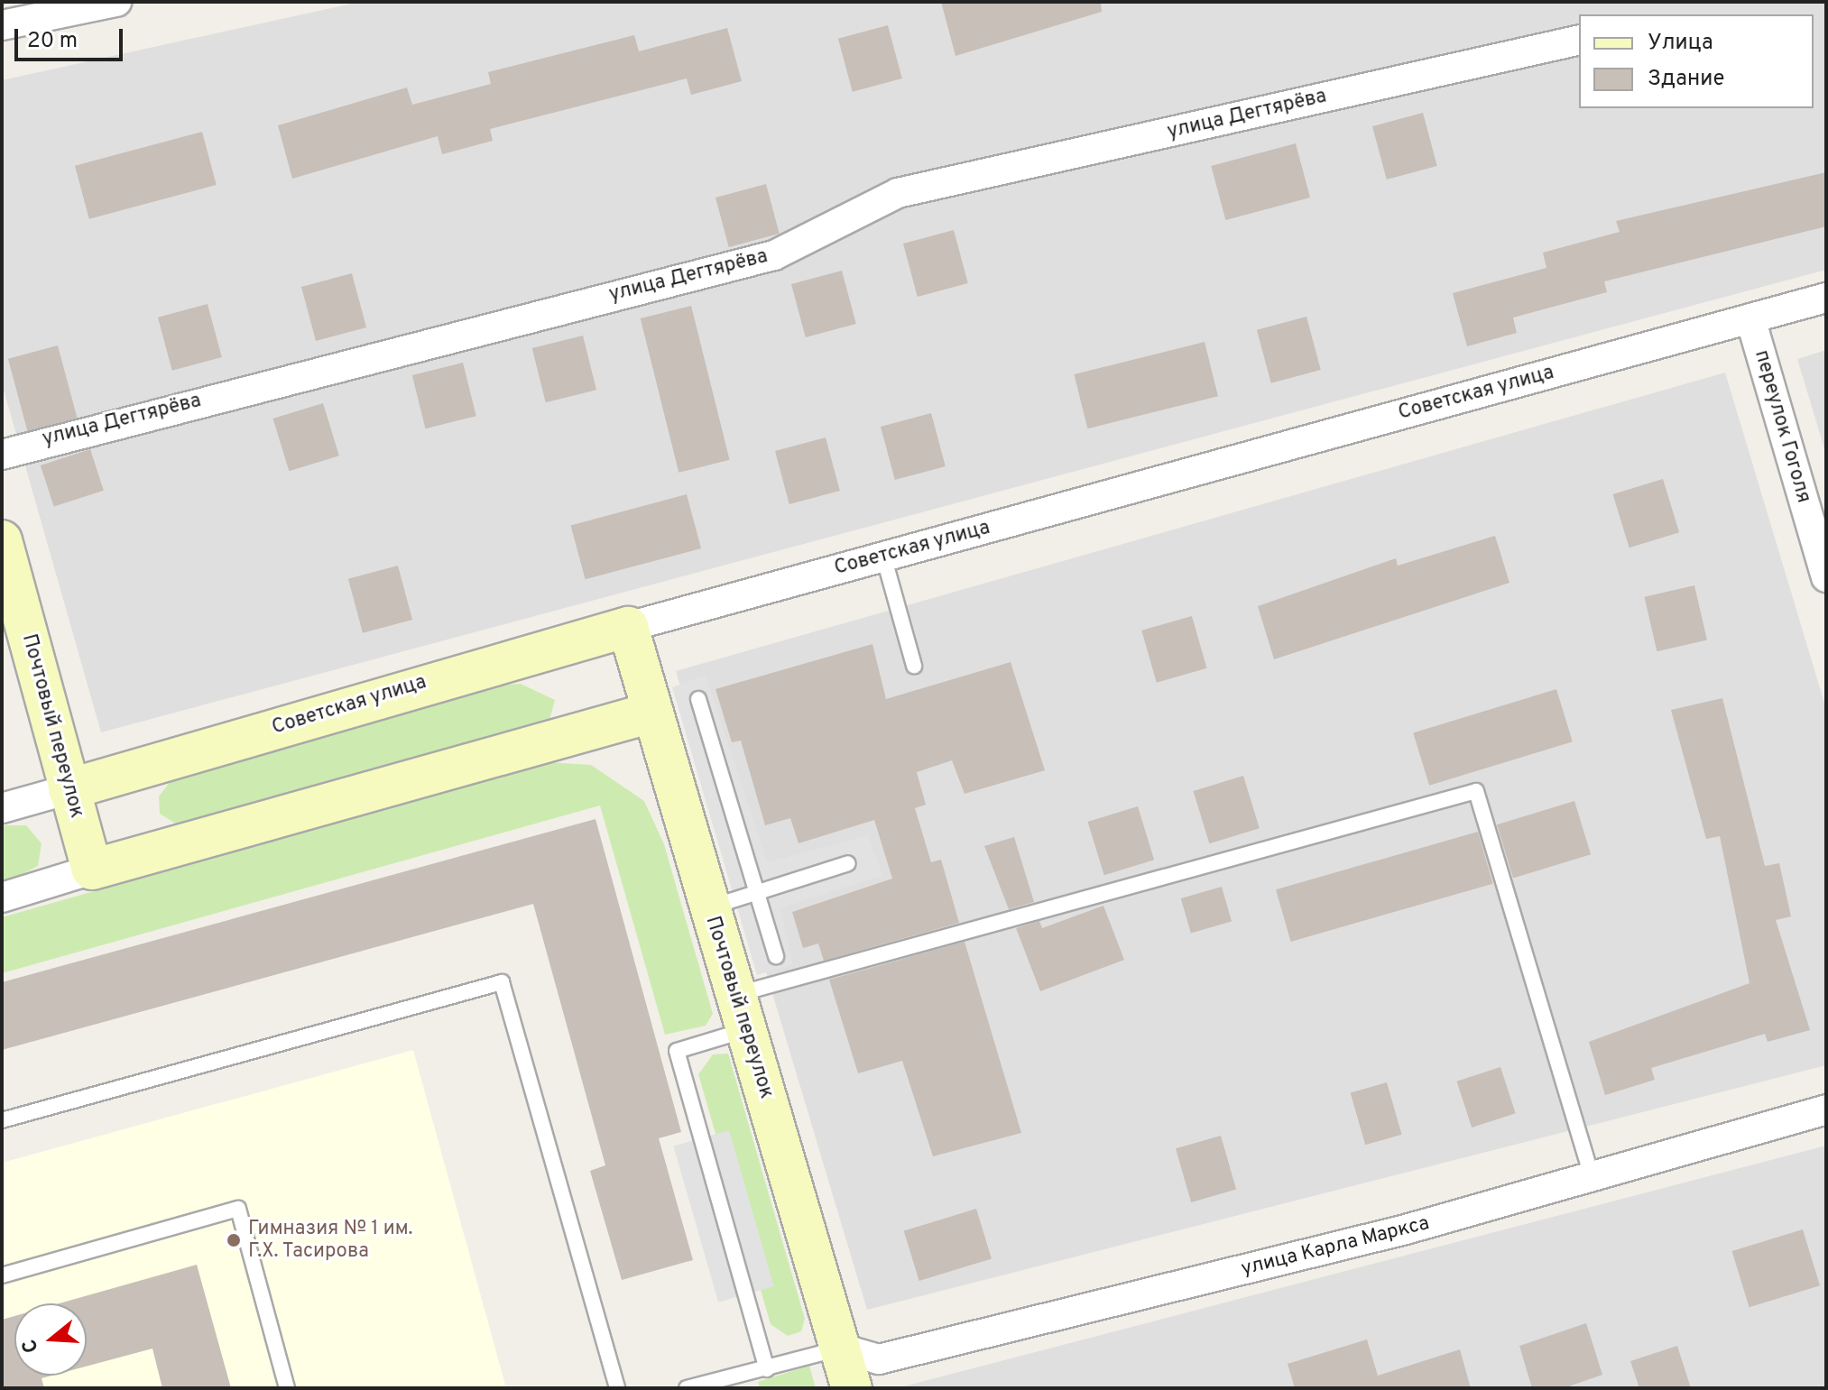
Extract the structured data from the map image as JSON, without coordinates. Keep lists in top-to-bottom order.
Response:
{
  "streets": {
    "main road": ["Советская улица", "Почтовый переулок"],
    "street": ["улица Дегтярёва", "переулок Гоголя", "улица Карла Маркса"]
  },
  "crossings": [
    ["Советская улица", "переулок Гоголя"],
    ["Советская улица", "Почтовый переулок"],
    ["Почтовый переулок", "улица Карла Маркса"]
  ],
  "places": ["Гимназия № 1 им. Г.Х. Тасирова"],
  "legend": ["Улица", "Здание"],
  "scale_bar": "20 m",
  "north": "left"
}
